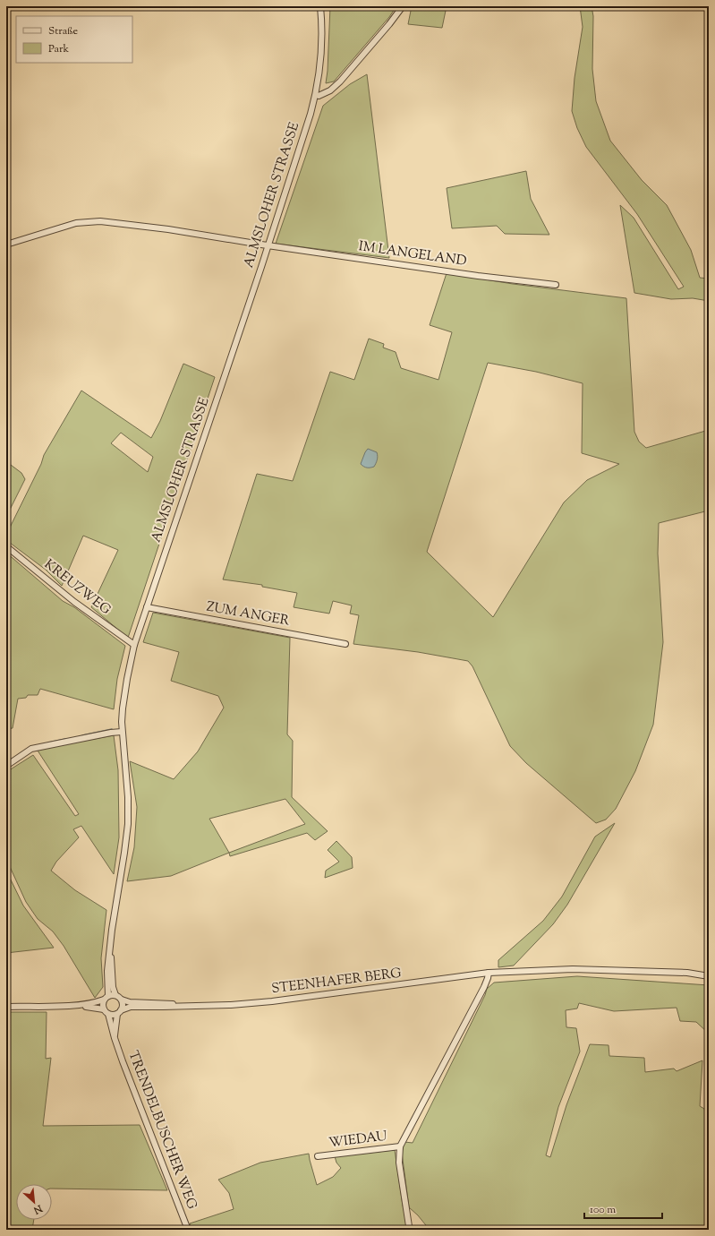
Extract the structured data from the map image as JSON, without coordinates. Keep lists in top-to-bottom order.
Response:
{
  "streets": {
    "street": [
      "ALMSLOHER STRASSE",
      "IM LANGELAND",
      "KREUZWEG",
      "ZUM ANGER",
      "STEENHAFER BERG",
      "TRENDELBUSCHER WEG",
      "WIEDAU"
    ]
  },
  "crossings": [
    ["ALMSLOHER STRASSE", "IM LANGELAND"],
    ["ALMSLOHER STRASSE", "KREUZWEG"],
    ["ALMSLOHER STRASSE", "ZUM ANGER"],
    ["ALMSLOHER STRASSE", "STEENHAFER BERG"],
    ["ALMSLOHER STRASSE", "TRENDELBUSCHER WEG"],
    ["STEENHAFER BERG", "TRENDELBUSCHER WEG"]
  ],
  "legend": ["Straße", "Park"],
  "scale_bar": "100 m",
  "north": "bottom right"
}
